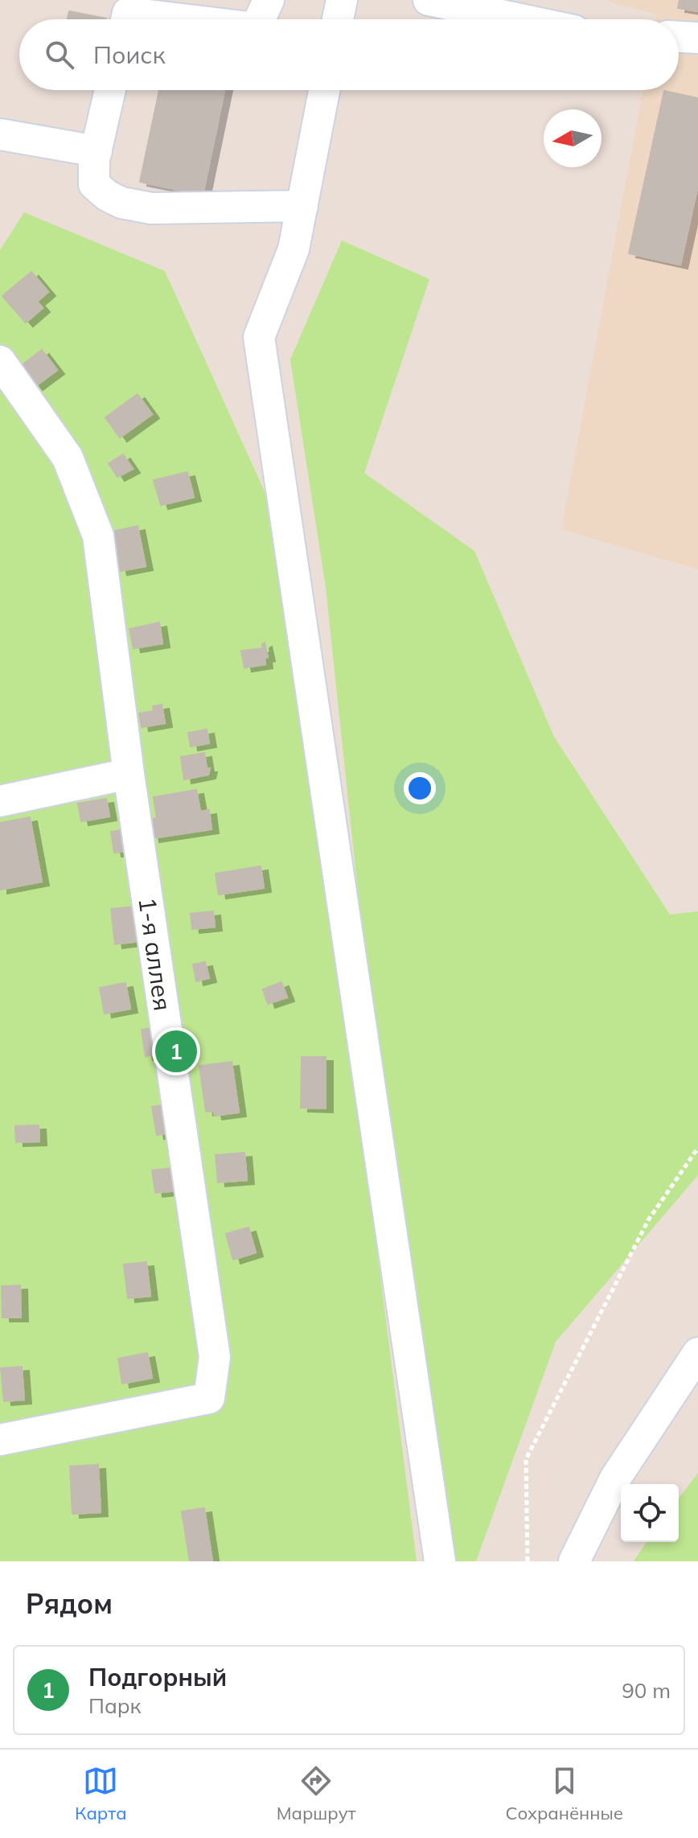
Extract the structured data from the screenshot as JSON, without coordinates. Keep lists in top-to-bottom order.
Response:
{
  "streets": {
    "lane": ["1-я аллея"]
  },
  "north": "left",
  "page": {
    "search": "Поиск",
    "pins": "1",
    "heading": "Рядом",
    "list": [
      {
        "mark": "1",
        "name": "Подгорный",
        "note": "Парк",
        "value": "90 m"
      }
    ],
    "nav": ["Карта", "Маршрут", "Сохранённые"]
  }
}
